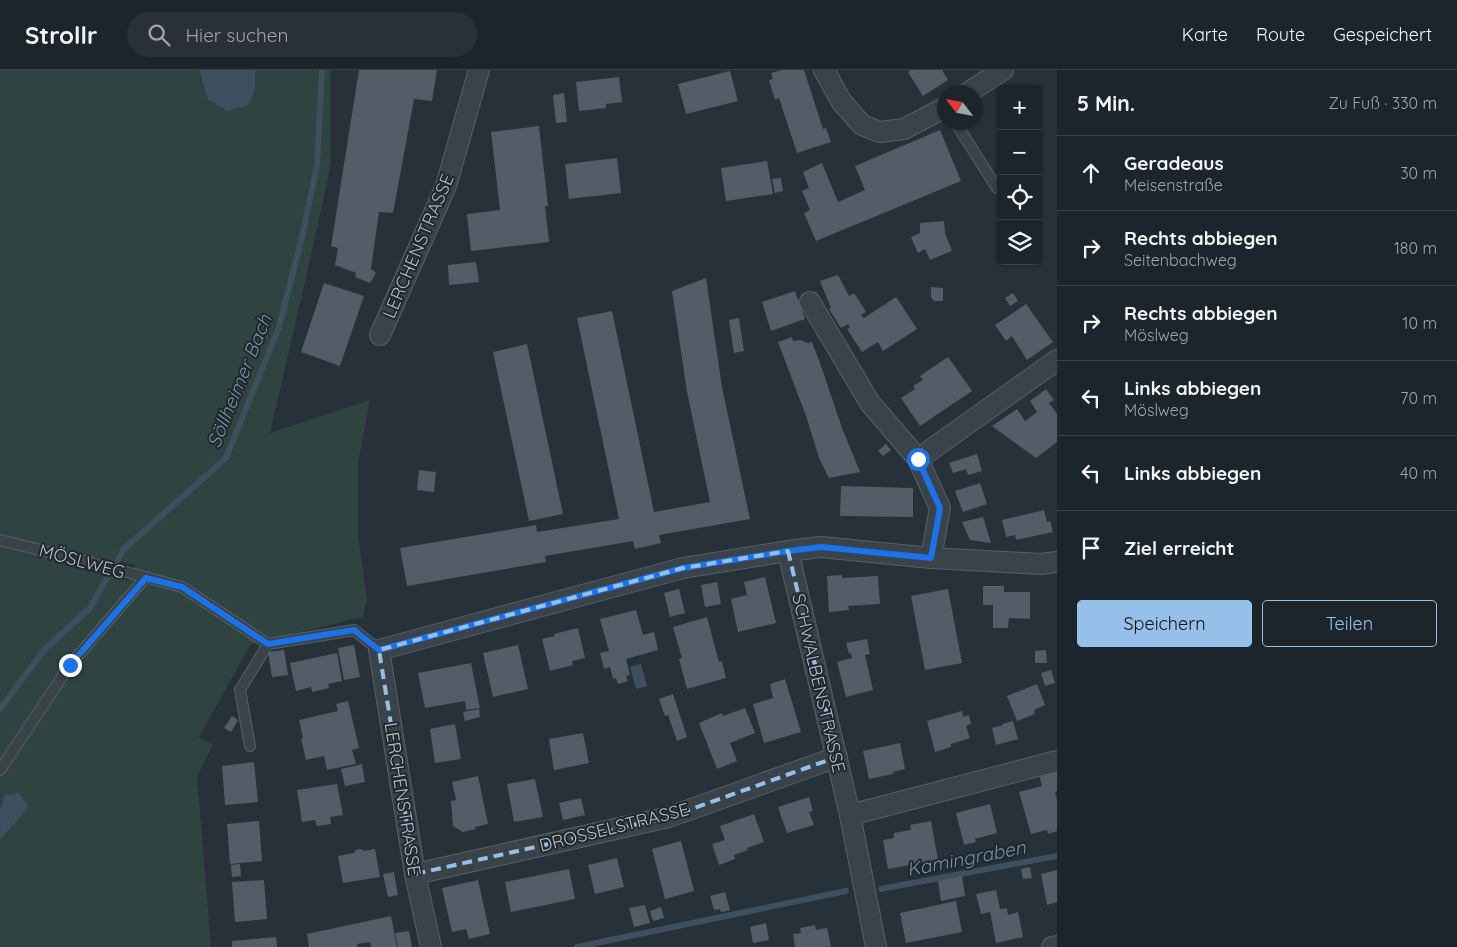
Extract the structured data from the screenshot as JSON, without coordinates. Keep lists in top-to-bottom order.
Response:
{
  "streets": {
    "street": ["LERCHENSTRASSE", "SCHWALBENSTRASSE", "DROSSELSTRASSE"],
    "lane": ["MÖSLWEG"]
  },
  "crossings": [
    ["LERCHENSTRASSE", "DROSSELSTRASSE"],
    ["SCHWALBENSTRASSE", "DROSSELSTRASSE"]
  ],
  "water": ["Söllheimer Bach", "Kamingraben"],
  "north": "top left",
  "page": {
    "header": "Strollr",
    "search": "Hier suchen",
    "nav": ["Karte", "Route", "Gespeichert"],
    "heading": ["5 Min.", "Zu Fuß · 330 m"],
    "map_buttons": ["+", "−"],
    "list": [
      ["Geradeaus", "Meisenstraße", "30 m"],
      ["Rechts abbiegen", "Seitenbachweg", "180 m"],
      ["Rechts abbiegen", "Möslweg", "10 m"],
      ["Links abbiegen", "Möslweg", "70 m"],
      ["Links abbiegen", "40 m"],
      "Ziel erreicht"
    ],
    "buttons": ["Speichern", "Teilen"]
  }
}
